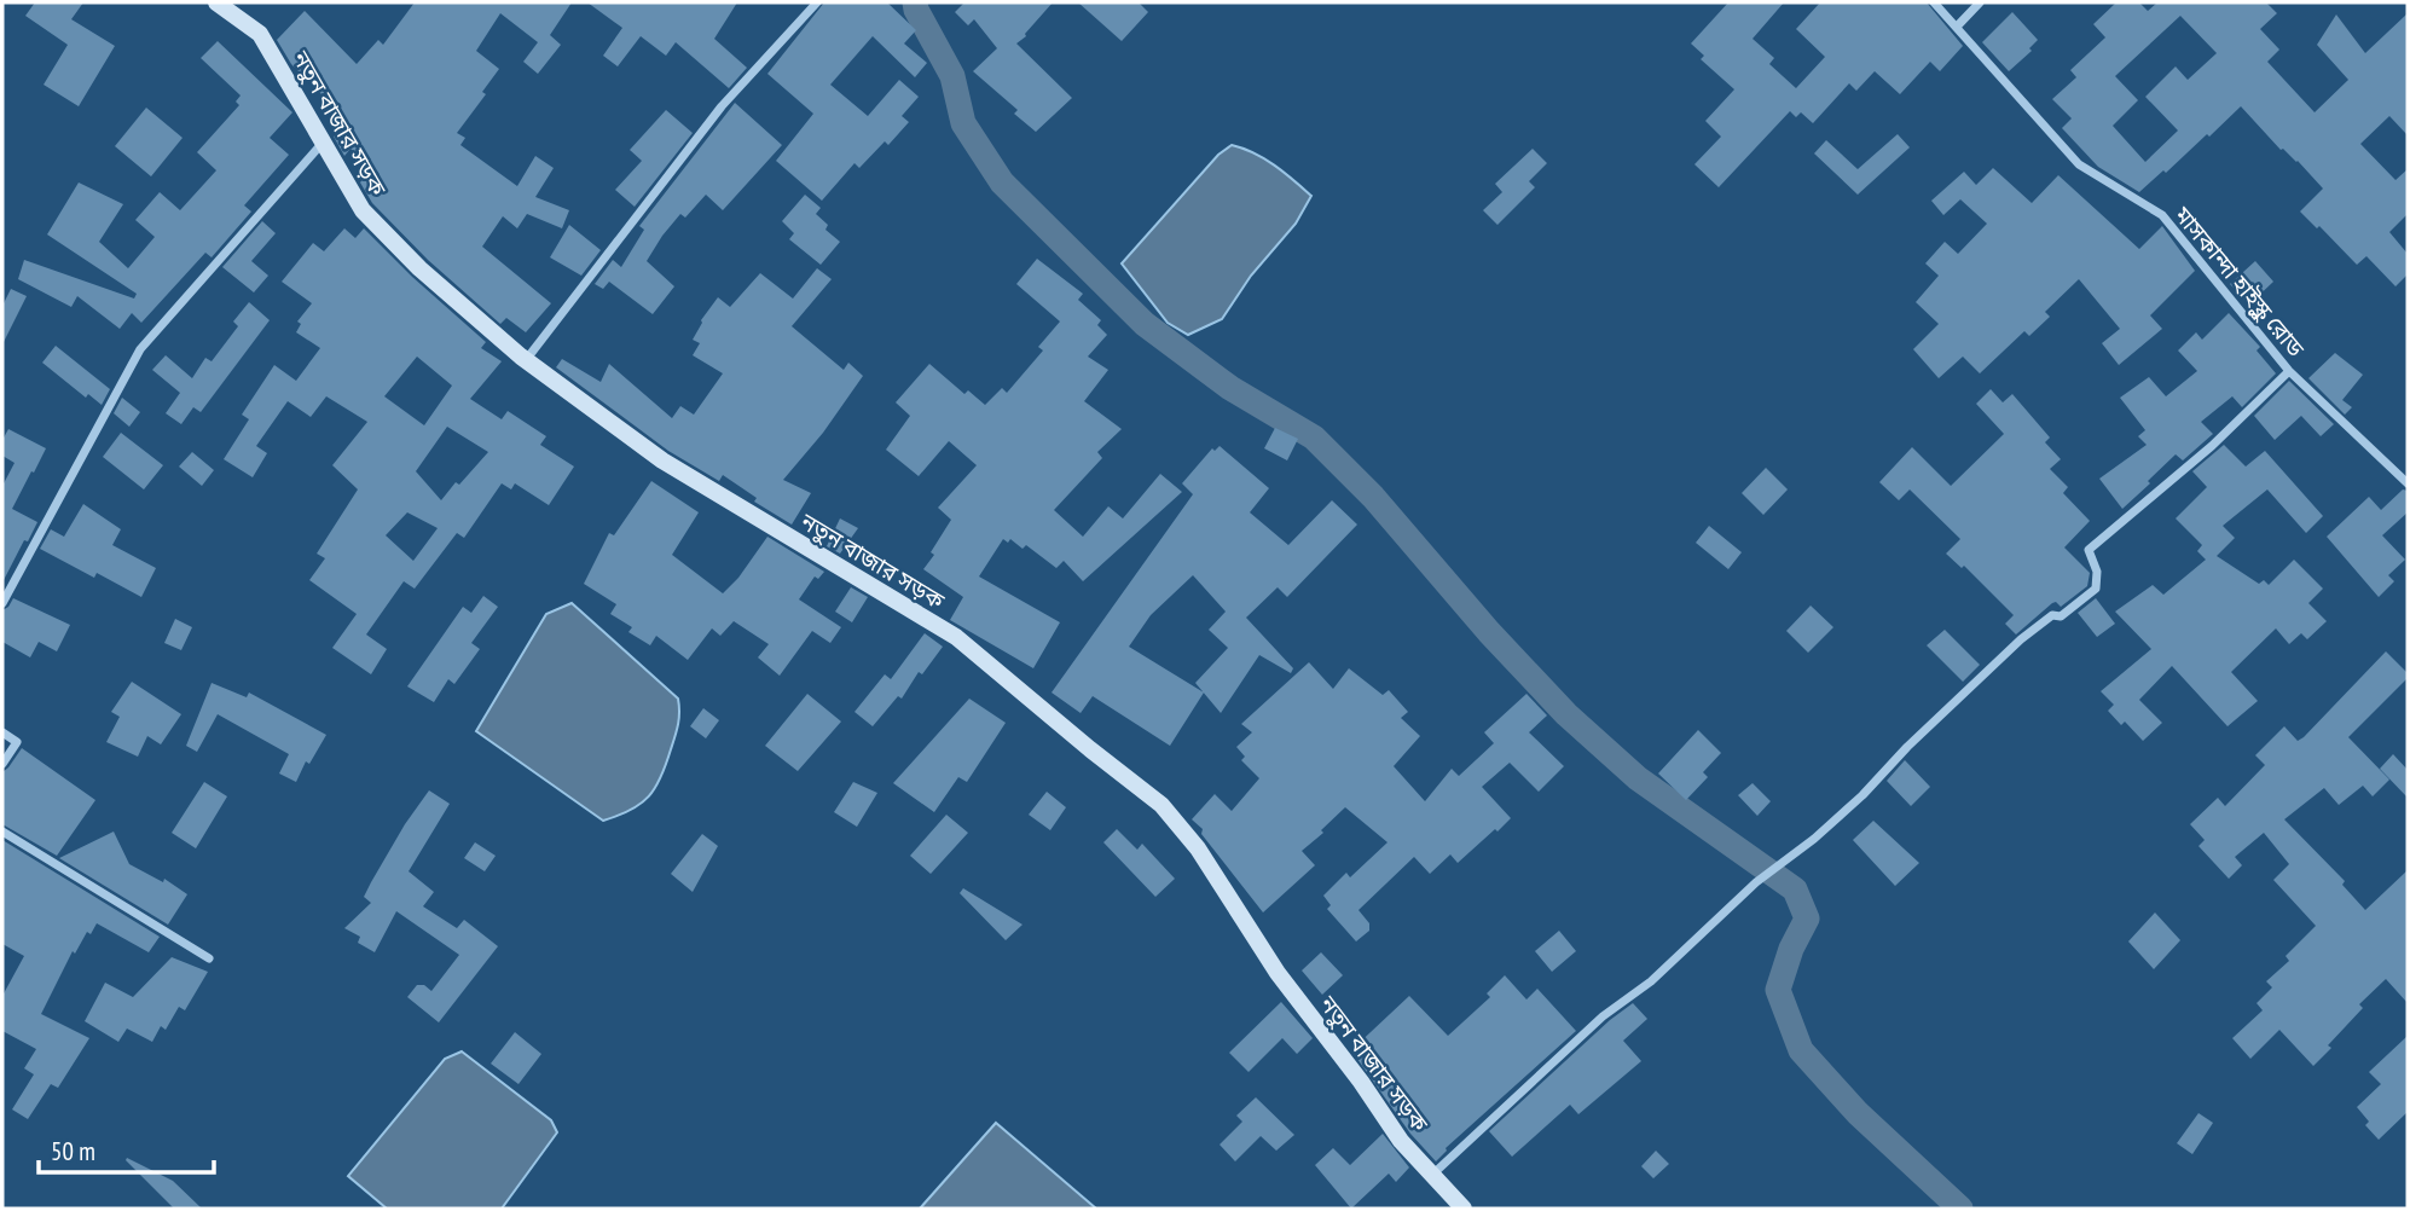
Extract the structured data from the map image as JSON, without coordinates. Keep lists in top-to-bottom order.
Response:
{
  "streets": {
    "street": ["নতুন বাজার সড়ক", "মাসকান্দা হাইস্কুল রোড"]
  },
  "scale_bar": "50 m"
}
